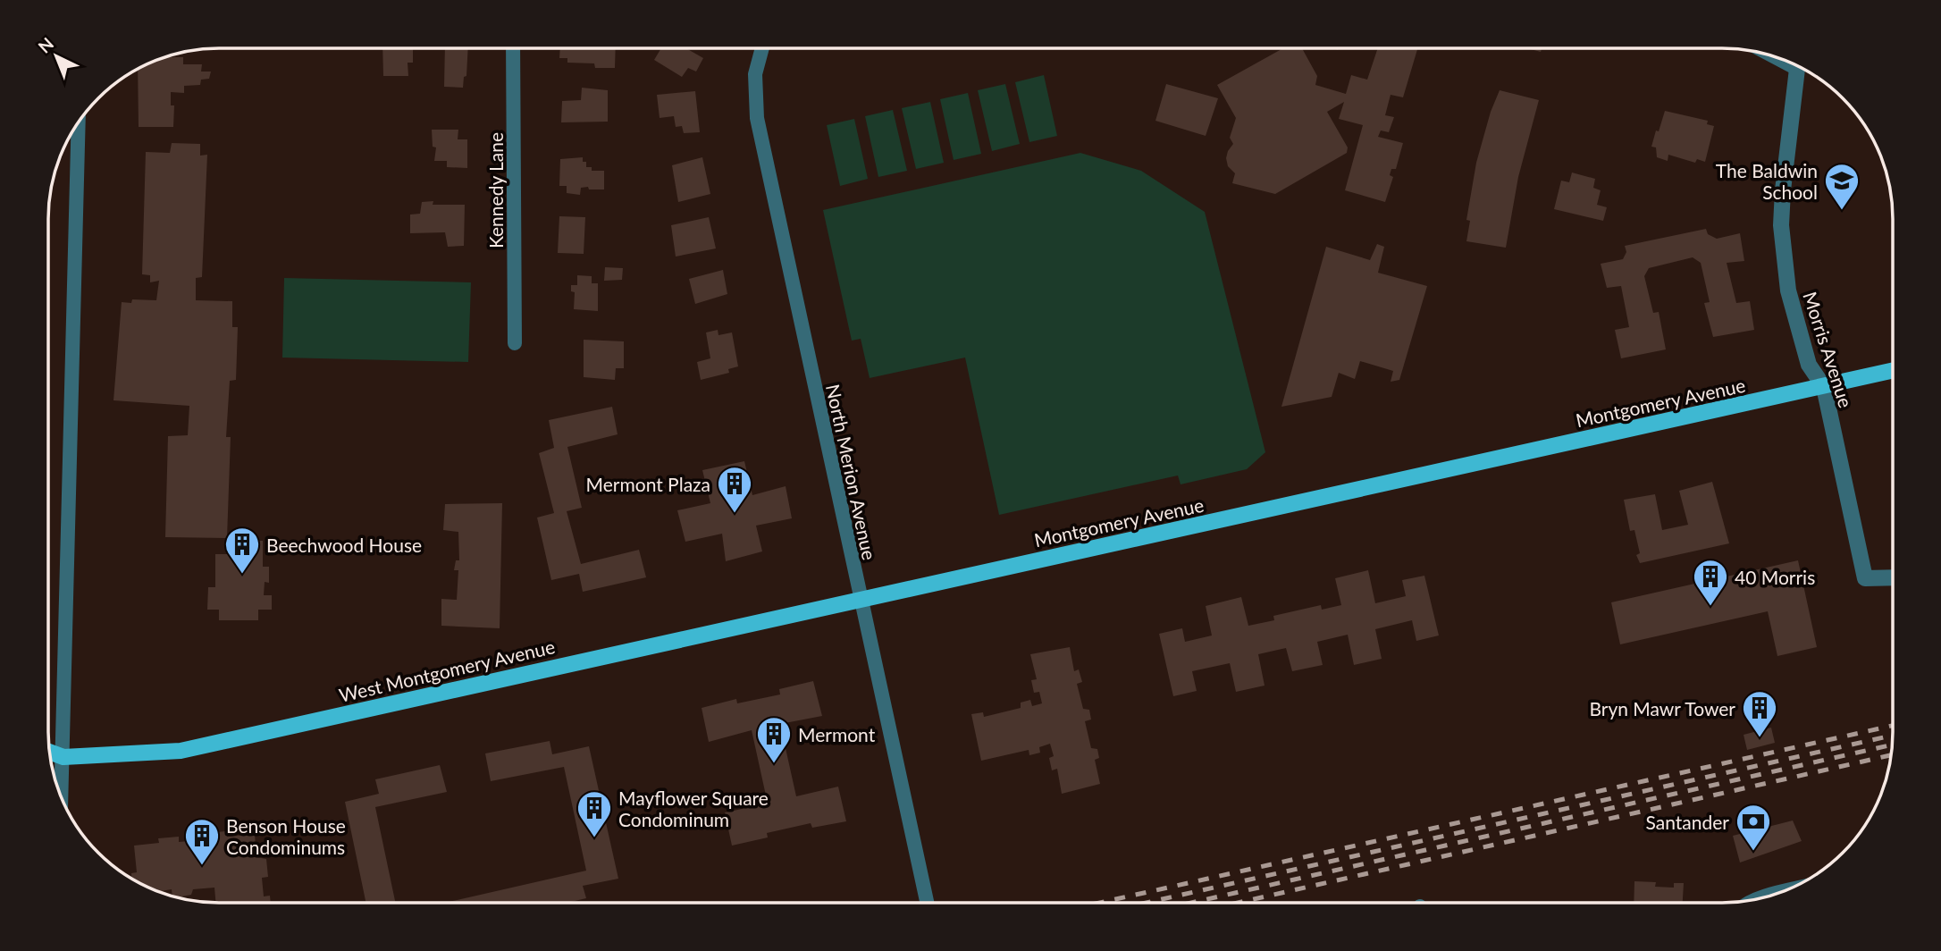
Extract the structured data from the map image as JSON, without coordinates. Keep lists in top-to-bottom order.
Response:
{
  "streets": {
    "main road": ["Montgomery Avenue", "West Montgomery Avenue"],
    "street": ["Kennedy Lane", "Morris Avenue", "North Merion Avenue"]
  },
  "crossings": [
    ["Morris Avenue", "Montgomery Avenue"],
    ["Montgomery Avenue", "North Merion Avenue"],
    ["Montgomery Avenue", "West Montgomery Avenue"],
    ["North Merion Avenue", "West Montgomery Avenue"]
  ],
  "places": {
    "school or university": ["The Baldwin School"],
    "building": [
      "Mermont Plaza",
      "Beechwood House",
      "40 Morris",
      "Bryn Mawr Tower",
      "Mermont",
      "Mayflower Square Condominum",
      "Benson House Condominums"
    ],
    "bank": ["Santander"]
  },
  "north": "top left"
}
